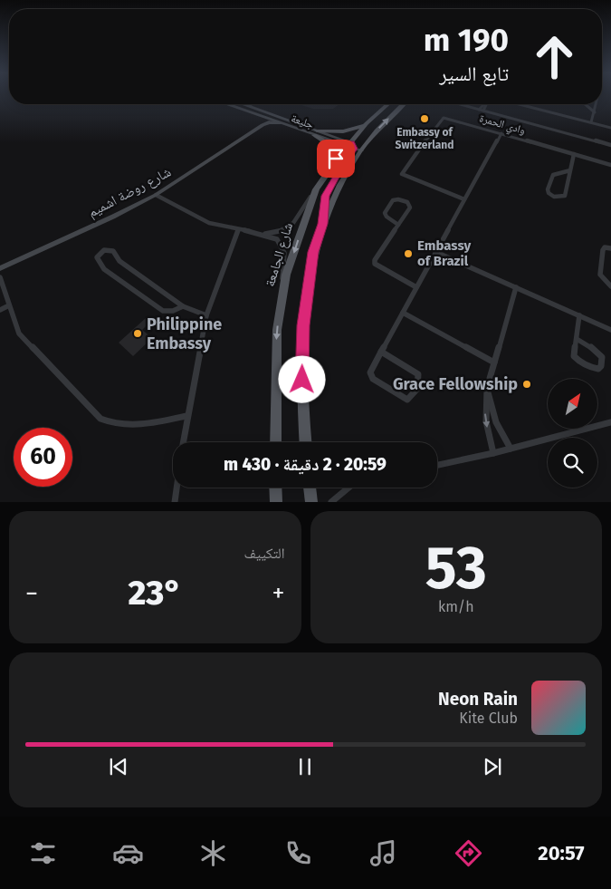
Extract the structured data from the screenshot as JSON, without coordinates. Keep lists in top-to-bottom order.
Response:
{
  "streets": {
    "main road": ["جليعة", "شارع روضة اشميم", "شارع الجامعة"],
    "street": ["وادي الحمرة"]
  },
  "crossings": [
    ["جليعة", "شارع روضة اشميم"],
    ["جليعة", "شارع الجامعة"]
  ],
  "places": [
    "Embassy of Switzerland",
    "Embassy of Brazil",
    "Philippine Embassy",
    "Grace Fellowship"
  ],
  "north": "top right",
  "page": {
    "turn": ["190 m", "تابع السير"],
    "limit": "60",
    "trip": "20:59 · 2 دقيقة · 430 m",
    "tile": [
      ["53", "km/h"],
      "التكييف"
    ],
    "heat": ["−", "23°", "+"],
    "song": ["Neon Rain", "Kite Club"],
    "tabs": "20:57"
  }
}
